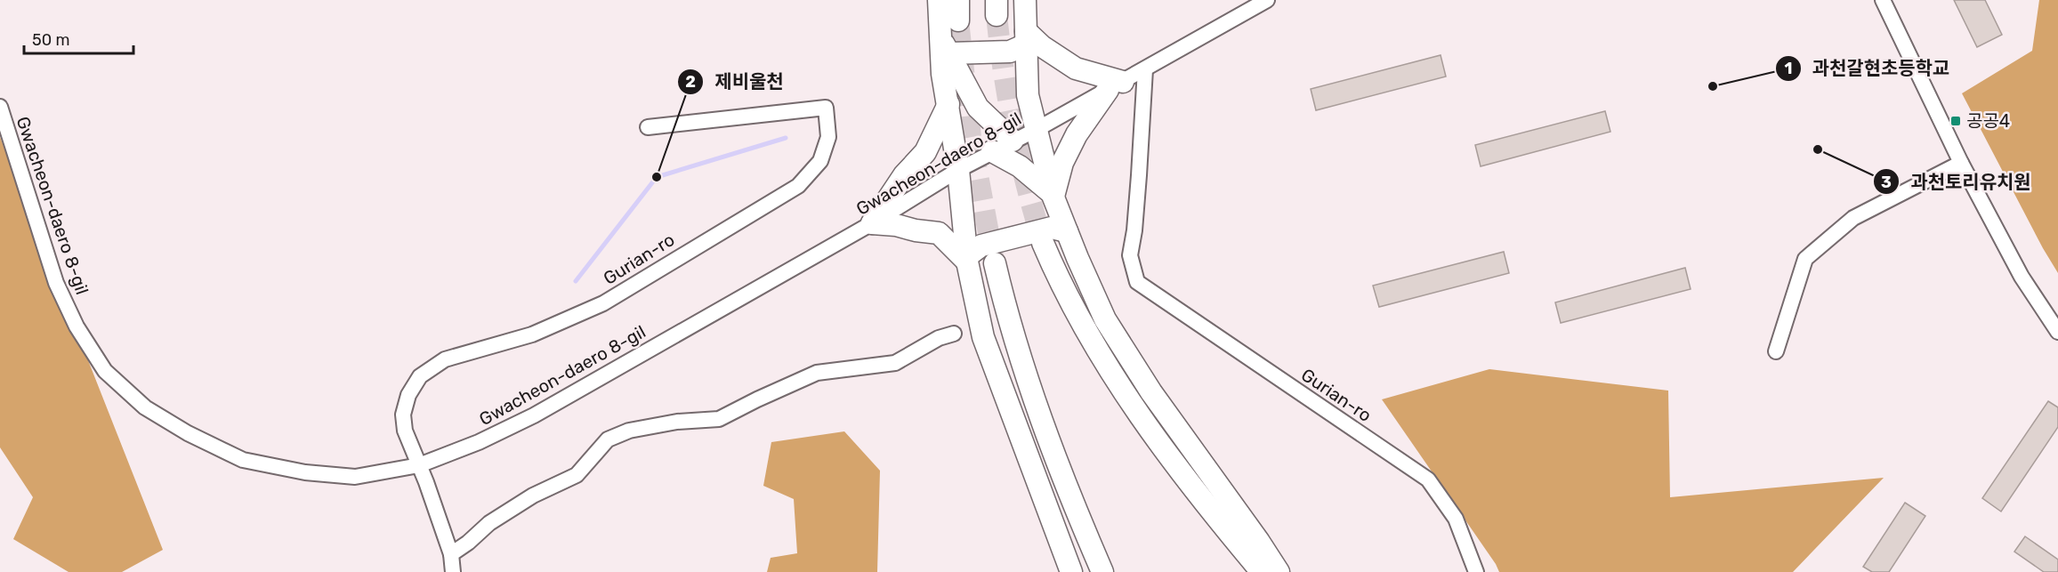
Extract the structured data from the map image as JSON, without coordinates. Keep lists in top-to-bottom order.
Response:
{
  "streets": {
    "street": ["Gwacheon-daero 8-gil", "Gurian-ro"]
  },
  "crossings": [
    ["Gwacheon-daero 8-gil", "Gurian-ro"]
  ],
  "places": {
    "other": ["과천갈현초등학교", "과천토리유치원", "제비울천"],
    "transit": ["공공4"]
  },
  "scale_bar": "50 m"
}
